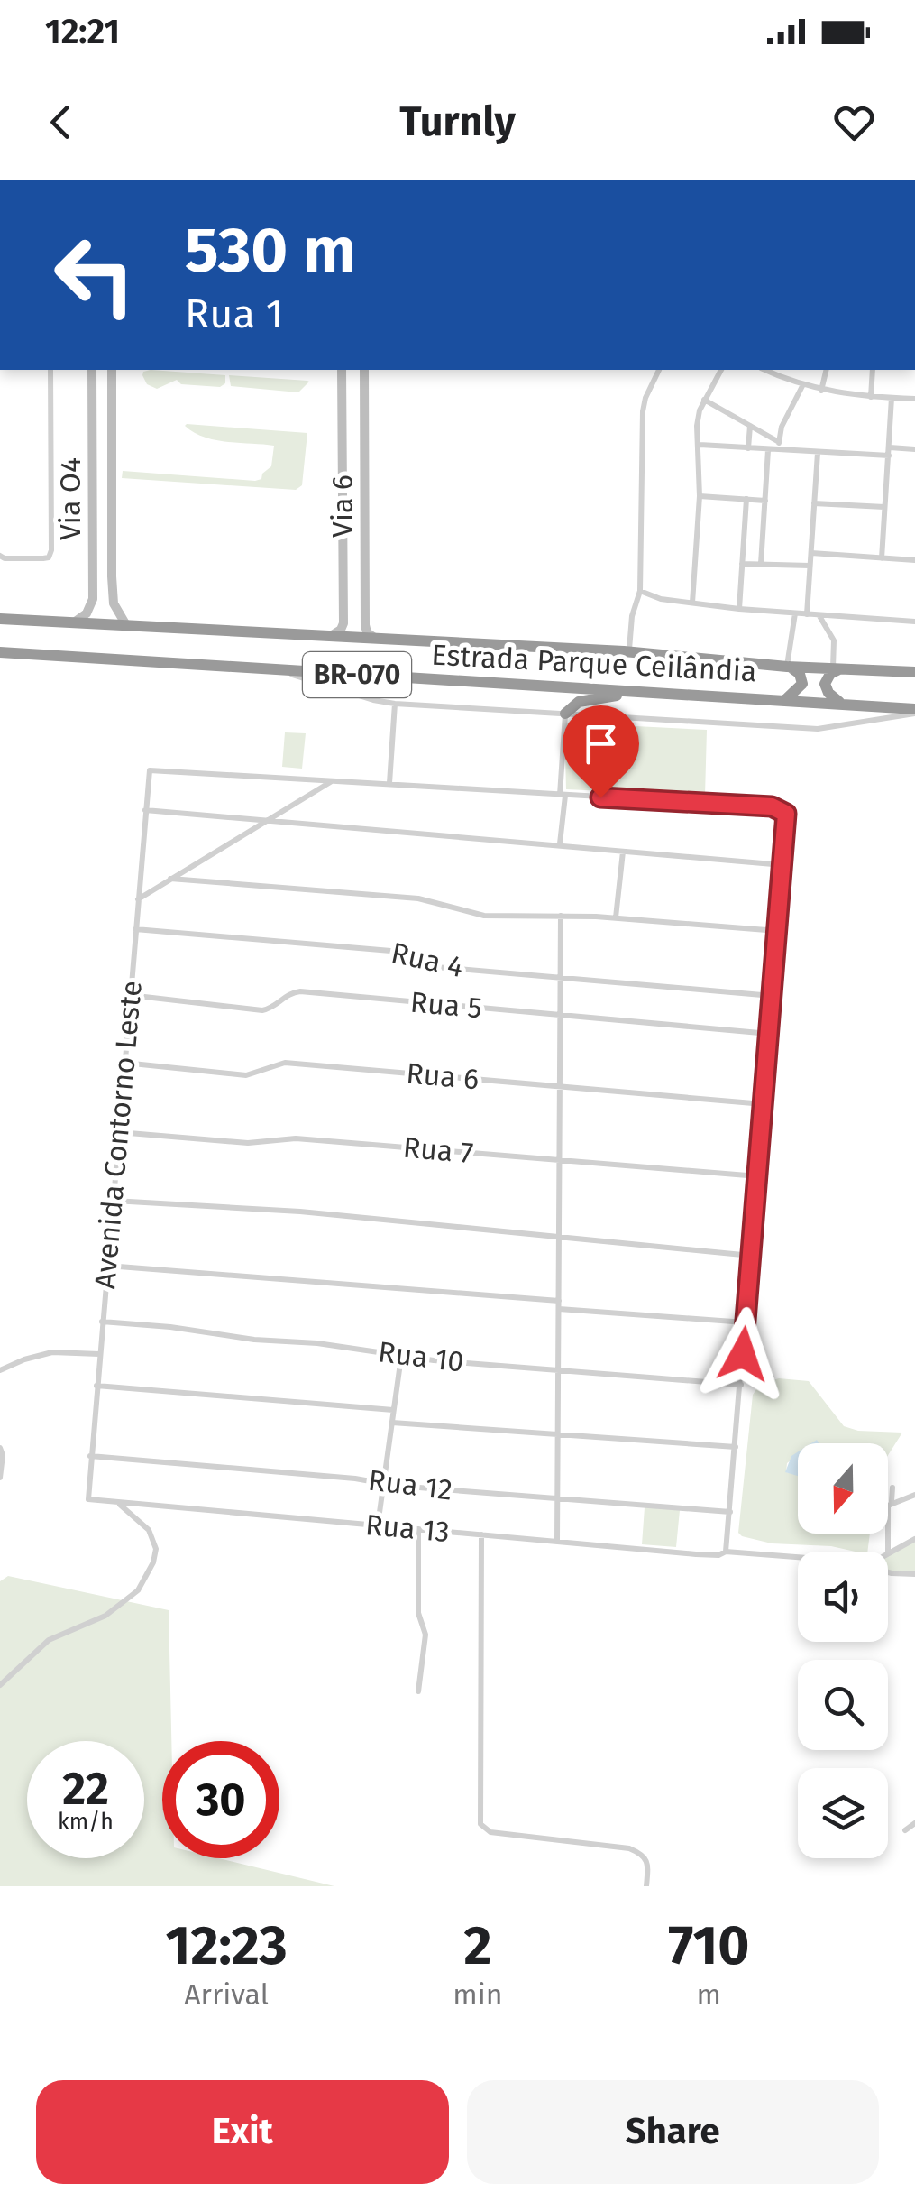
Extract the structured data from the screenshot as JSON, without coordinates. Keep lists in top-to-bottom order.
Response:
{
  "streets": {
    "highway": ["Estrada Parque Ceilândia", "BR-070"],
    "main road": ["Via O4", "Via 6"],
    "street": [
      "Rua 4",
      "Rua 5",
      "Rua 6",
      "Avenida Contorno Leste",
      "Rua 7",
      "Rua 10",
      "Rua 12",
      "Rua 13"
    ]
  },
  "crossings": [
    ["Via O4", "Estrada Parque Ceilândia"],
    ["Via 6", "Estrada Parque Ceilândia"],
    ["Rua 4", "Avenida Contorno Leste"],
    ["Rua 5", "Avenida Contorno Leste"],
    ["Rua 6", "Avenida Contorno Leste"],
    ["Avenida Contorno Leste", "Rua 7"],
    ["Avenida Contorno Leste", "Rua 10"],
    ["Avenida Contorno Leste", "Rua 12"],
    ["Avenida Contorno Leste", "Rua 13"]
  ],
  "north": "bottom",
  "page": {
    "status": "12:21",
    "header": "Turnly",
    "turn": ["530 m", "Rua 1"],
    "speed": "22 km/h",
    "limit": "30",
    "eta": [
      "12:23",
      "Arrival",
      "2",
      "min",
      "710",
      "m"
    ],
    "buttons": ["Exit", "Share"]
  }
}
